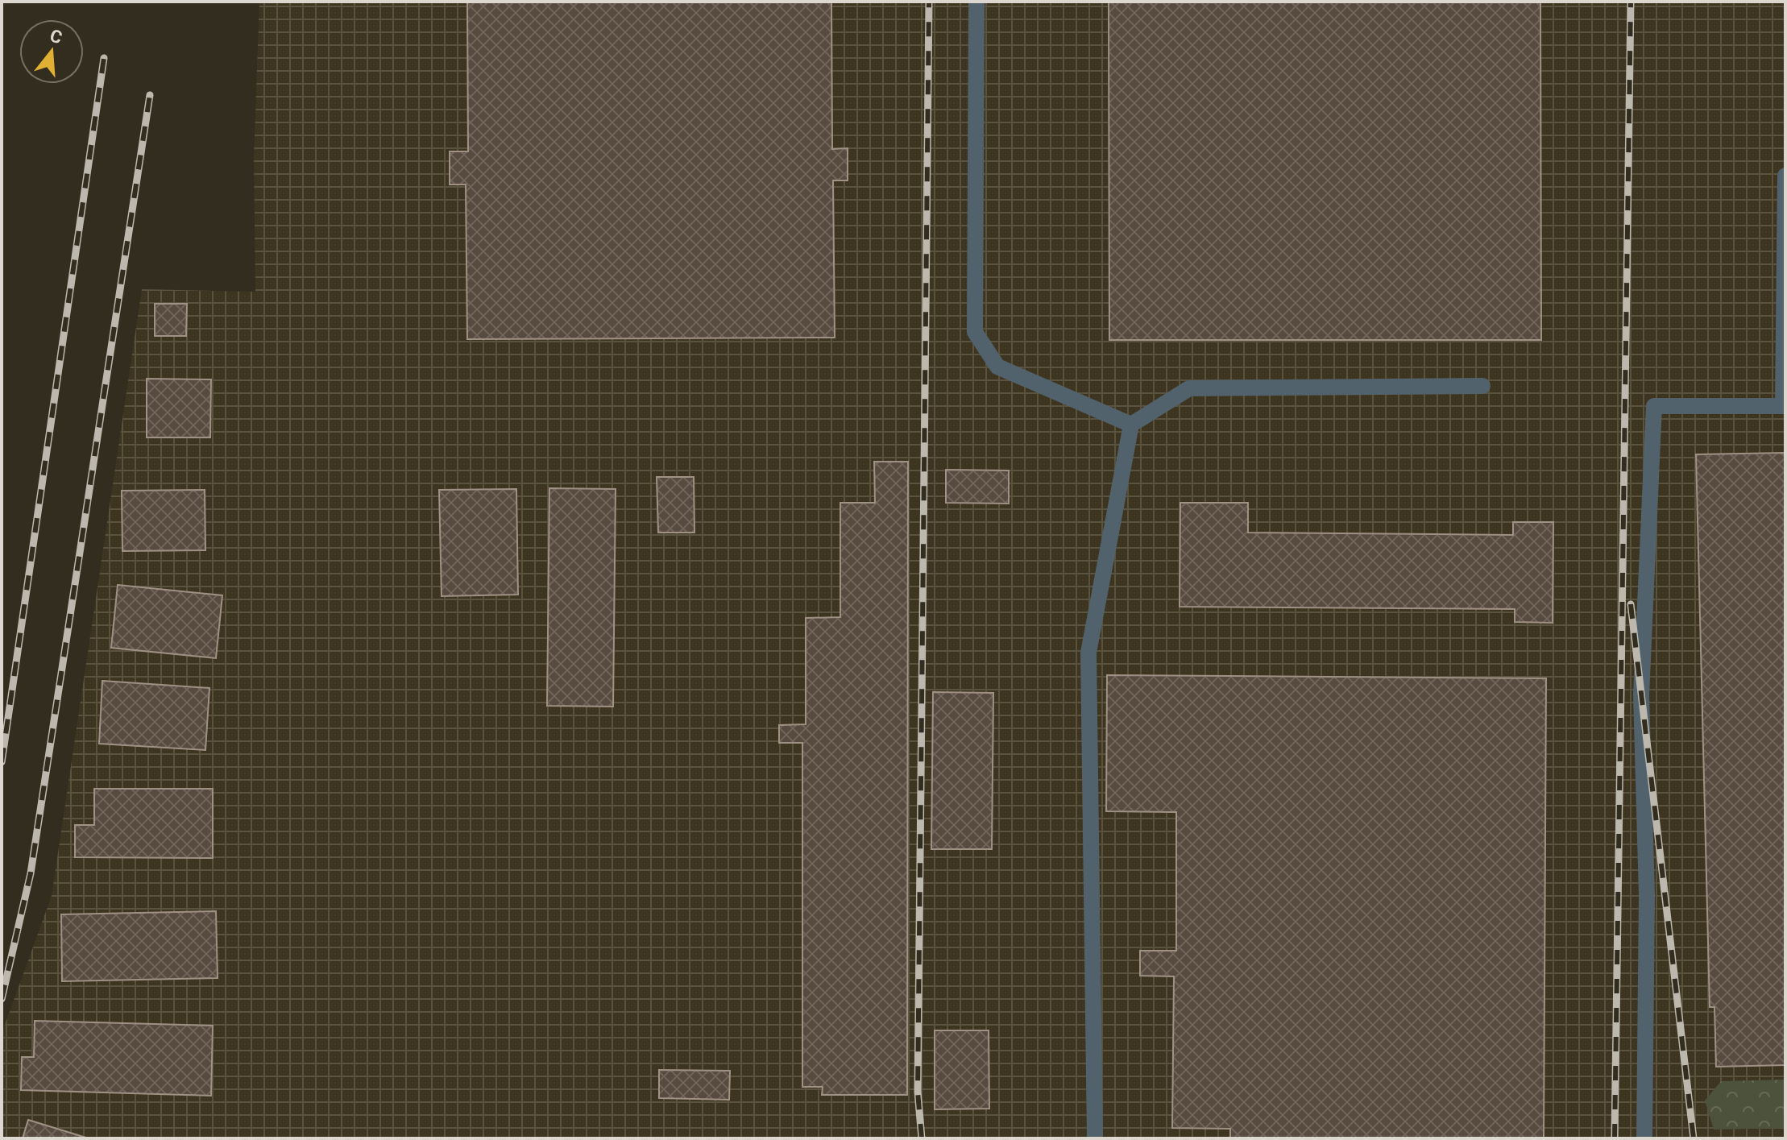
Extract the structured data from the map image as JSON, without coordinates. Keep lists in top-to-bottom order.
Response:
{
  "north": "top"
}
